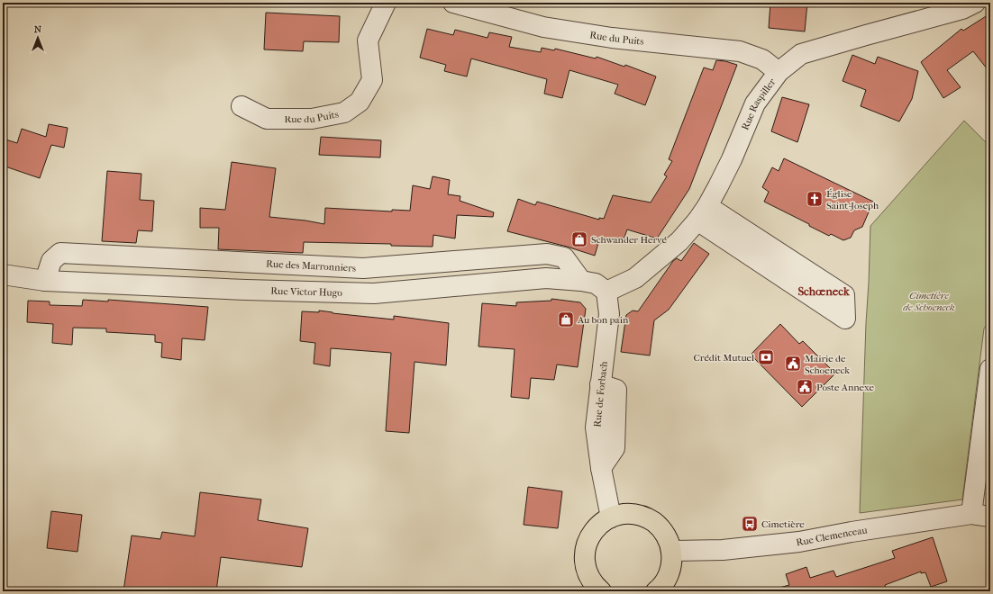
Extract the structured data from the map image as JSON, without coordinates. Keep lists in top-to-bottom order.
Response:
{
  "streets": {
    "street": [
      "Rue du Puits",
      "Rue Raspiller",
      "Rue des Marronniers",
      "Rue Victor Hugo",
      "Rue de Forbach",
      "Rue Clemenceau"
    ]
  },
  "crossings": [
    ["Rue du Puits", "Rue Raspiller"],
    ["Rue Raspiller", "Rue Victor Hugo"],
    ["Rue Raspiller", "Rue de Forbach"],
    ["Rue des Marronniers", "Rue Victor Hugo"],
    ["Rue Victor Hugo", "Rue de Forbach"]
  ],
  "districts": ["Schœneck"],
  "parks": ["Cimetière de Schoeneck"],
  "places": {
    "church": ["Église Saint-Joseph"],
    "shop": ["Schwander Hervé", "Au bon pain"],
    "bank": ["Crédit Mutuel"],
    "public building": ["Mairie de Schoeneck", "Poste Annexe"],
    "bus stop": ["Cimetière"]
  },
  "north": "top"
}
